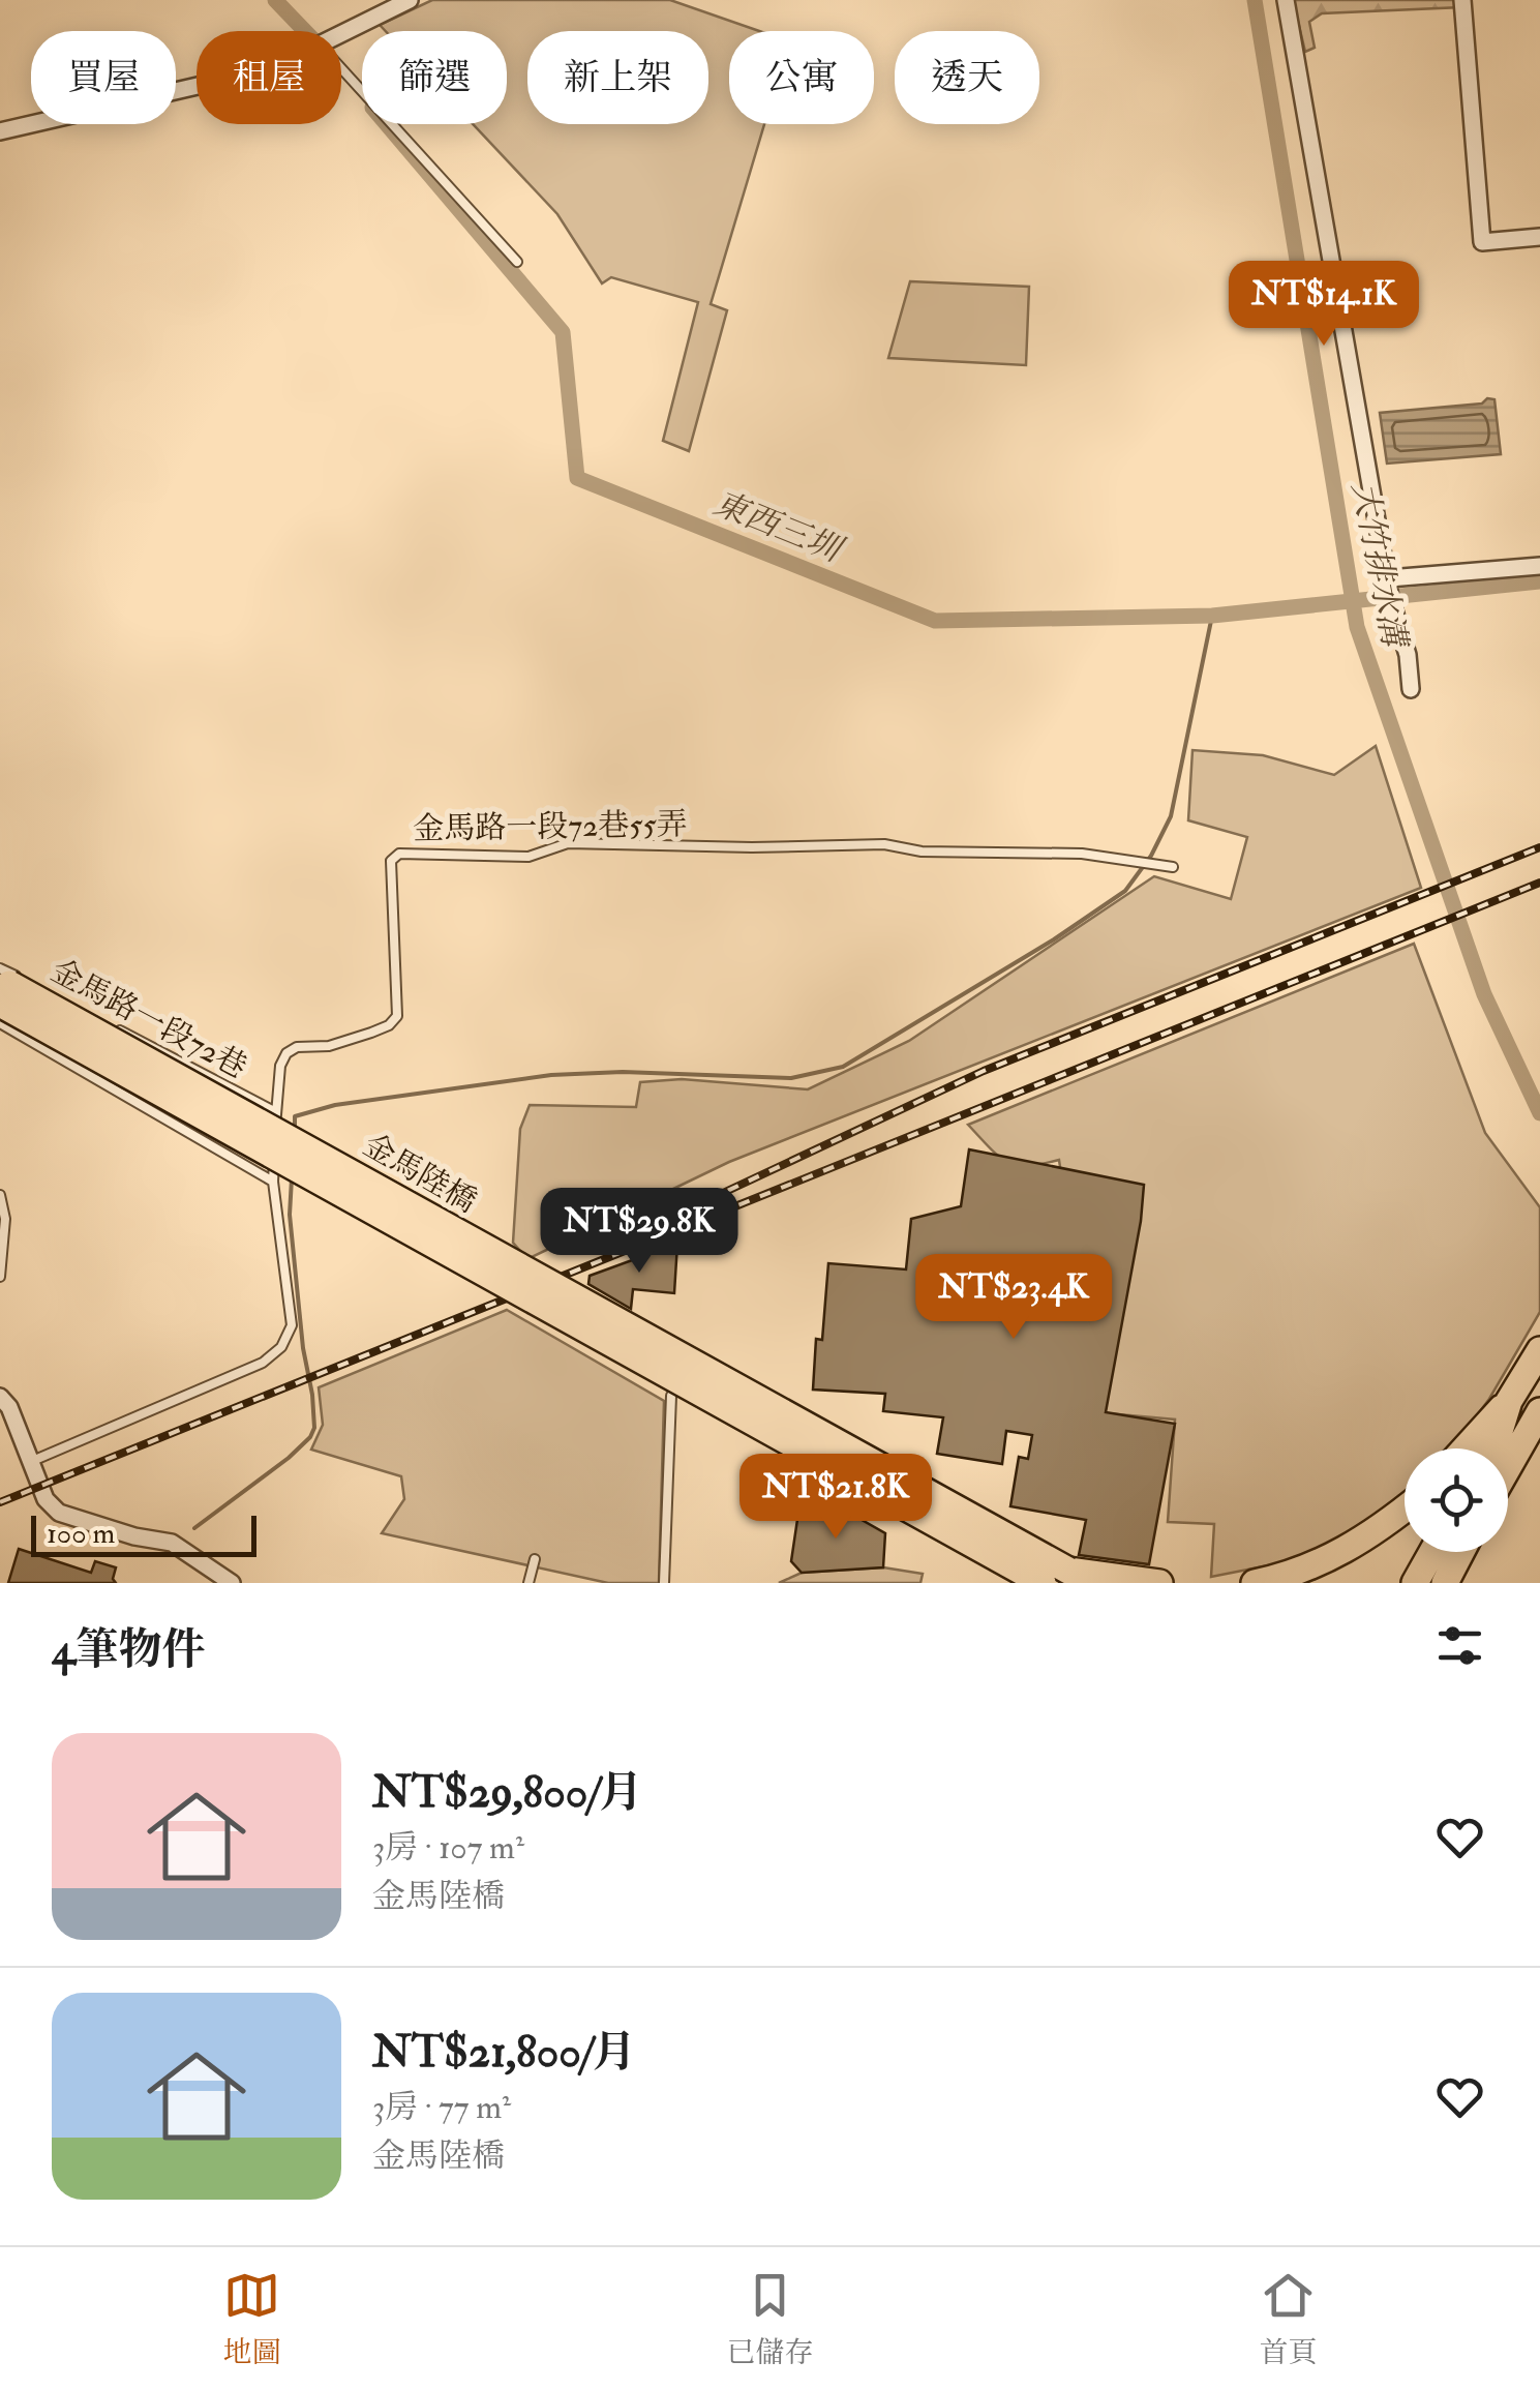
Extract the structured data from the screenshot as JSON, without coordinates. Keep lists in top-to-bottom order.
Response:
{
  "streets": {
    "main road": ["金馬陸橋"],
    "lane": ["金馬路一段72巷55弄", "金馬路一段72巷"]
  },
  "crossings": [
    ["金馬路一段72巷55弄", "金馬路一段72巷"],
    ["金馬路一段72巷", "金馬陸橋"]
  ],
  "water": ["東西三圳", "大竹排水溝"],
  "scale_bar": "100 m",
  "page": {
    "chip": [
      "買屋",
      "租屋",
      "篩選",
      "新上架",
      "公寓",
      "透天"
    ],
    "price": [
      "NT$14.1K",
      "NT$29.8K",
      "NT$23.4K",
      "NT$21.8K"
    ],
    "scale": "100 m",
    "heading": "4筆物件",
    "list": [
      {
        "name": "NT$29,800/月",
        "note": "3房 · 107 m² · 金馬陸橋"
      },
      {
        "name": "NT$21,800/月",
        "note": "3房 · 77 m² · 金馬陸橋"
      }
    ],
    "tabs": ["地圖", "已儲存", "首頁"]
  }
}
